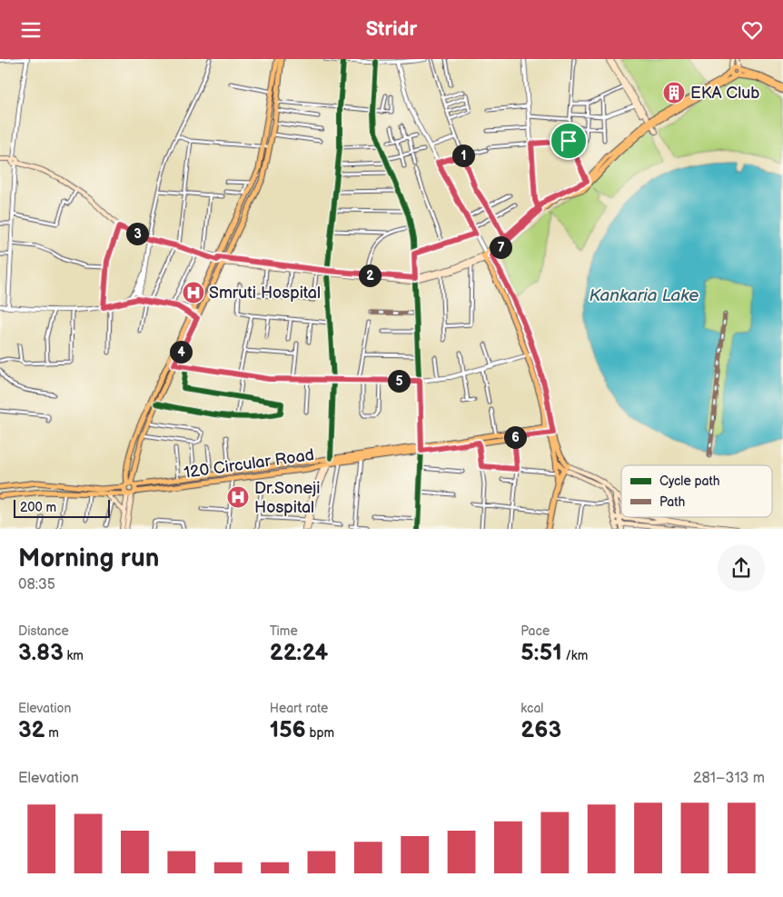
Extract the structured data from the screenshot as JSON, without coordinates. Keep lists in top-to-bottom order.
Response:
{
  "streets": {
    "main road": ["120 Circular Road"]
  },
  "water": ["Kankaria Lake"],
  "places": {
    "building": ["EKA Club"],
    "hospital": ["Smruti Hospital", "Dr.Soneji Hospital"]
  },
  "legend": ["Cycle path", "Path"],
  "scale_bar": "200 m",
  "page": {
    "header": "Stridr",
    "pins": [
      "1",
      "3",
      "7",
      "2",
      "4",
      "5",
      "6"
    ],
    "scale": "200 m",
    "heading": ["Morning run", "08:35"],
    "stats": [
      ["Distance", "3.83 km"],
      ["Time", "22:24"],
      ["Pace", "5:51 /km"],
      ["Elevation", "32 m"],
      ["Heart rate", "156 bpm"],
      ["kcal", "263"]
    ],
    "chart": ["Elevation", "281–313 m"]
  }
}
